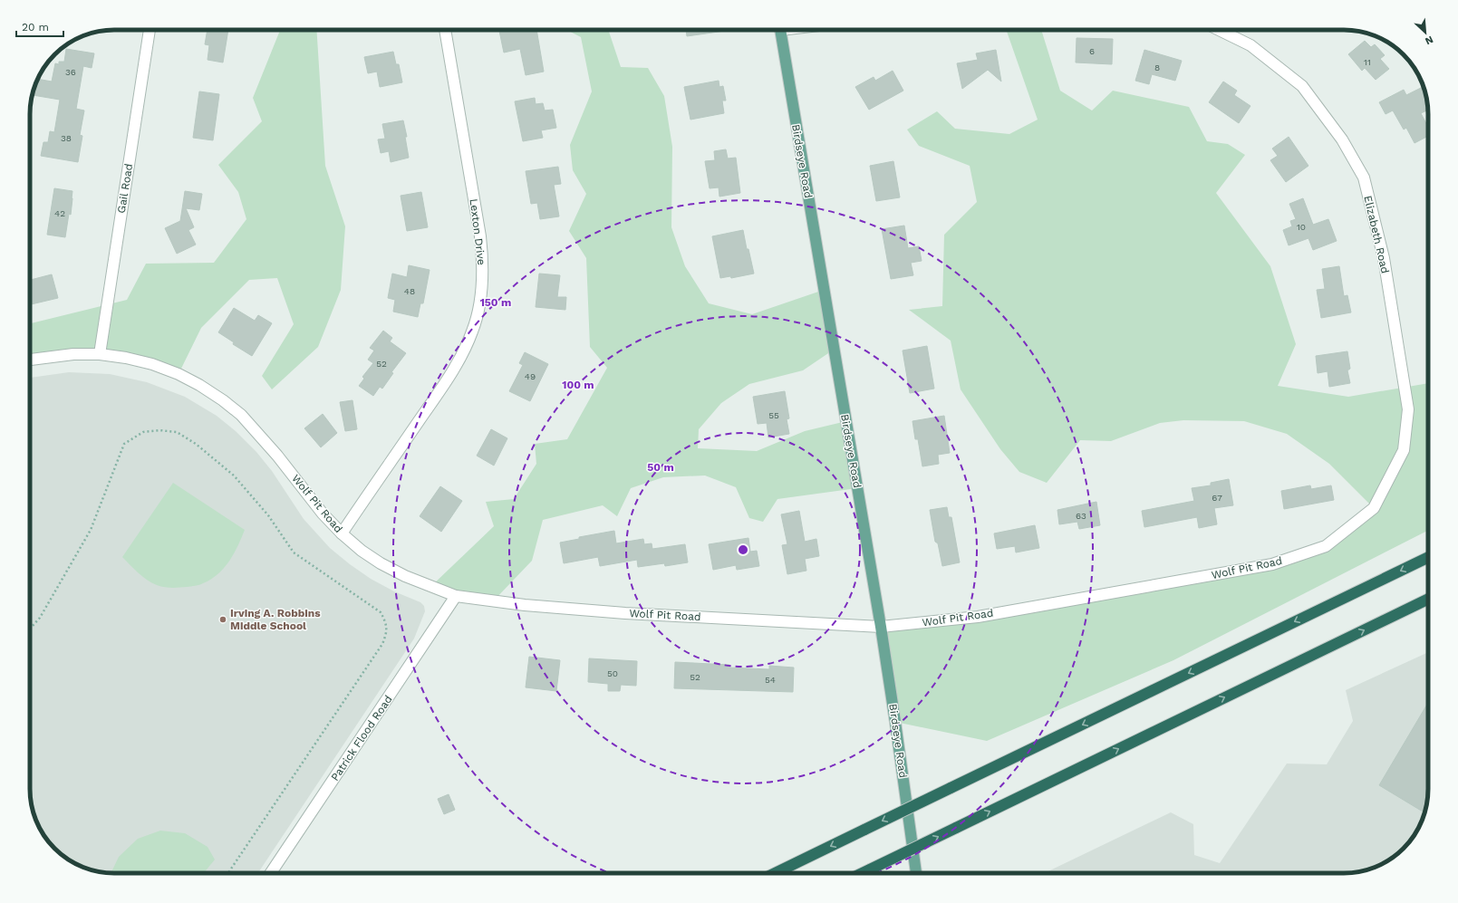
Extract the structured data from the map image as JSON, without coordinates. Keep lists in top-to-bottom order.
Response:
{
  "streets": {
    "main road": ["Birdseye Road"],
    "street": [
      "Gail Road",
      "Lexton Drive",
      "Elizabeth Road",
      "Wolf Pit Road",
      "Patrick Flood Road"
    ]
  },
  "crossings": [
    ["Birdseye Road", "Wolf Pit Road"],
    ["Gail Road", "Wolf Pit Road"],
    ["Lexton Drive", "Wolf Pit Road"],
    ["Elizabeth Road", "Wolf Pit Road"],
    ["Wolf Pit Road", "Patrick Flood Road"]
  ],
  "places": ["Irving A. Robbins Middle School"],
  "house_numbers": [
    "6",
    "11",
    "8",
    "36",
    "38",
    "42",
    "10",
    "48",
    "52",
    "49",
    "55",
    "67",
    "63",
    "50",
    "52",
    "54"
  ],
  "scale_bar": "20 m",
  "north": "bottom right",
  "rings": ["150 m", "100 m", "50 m"]
}
